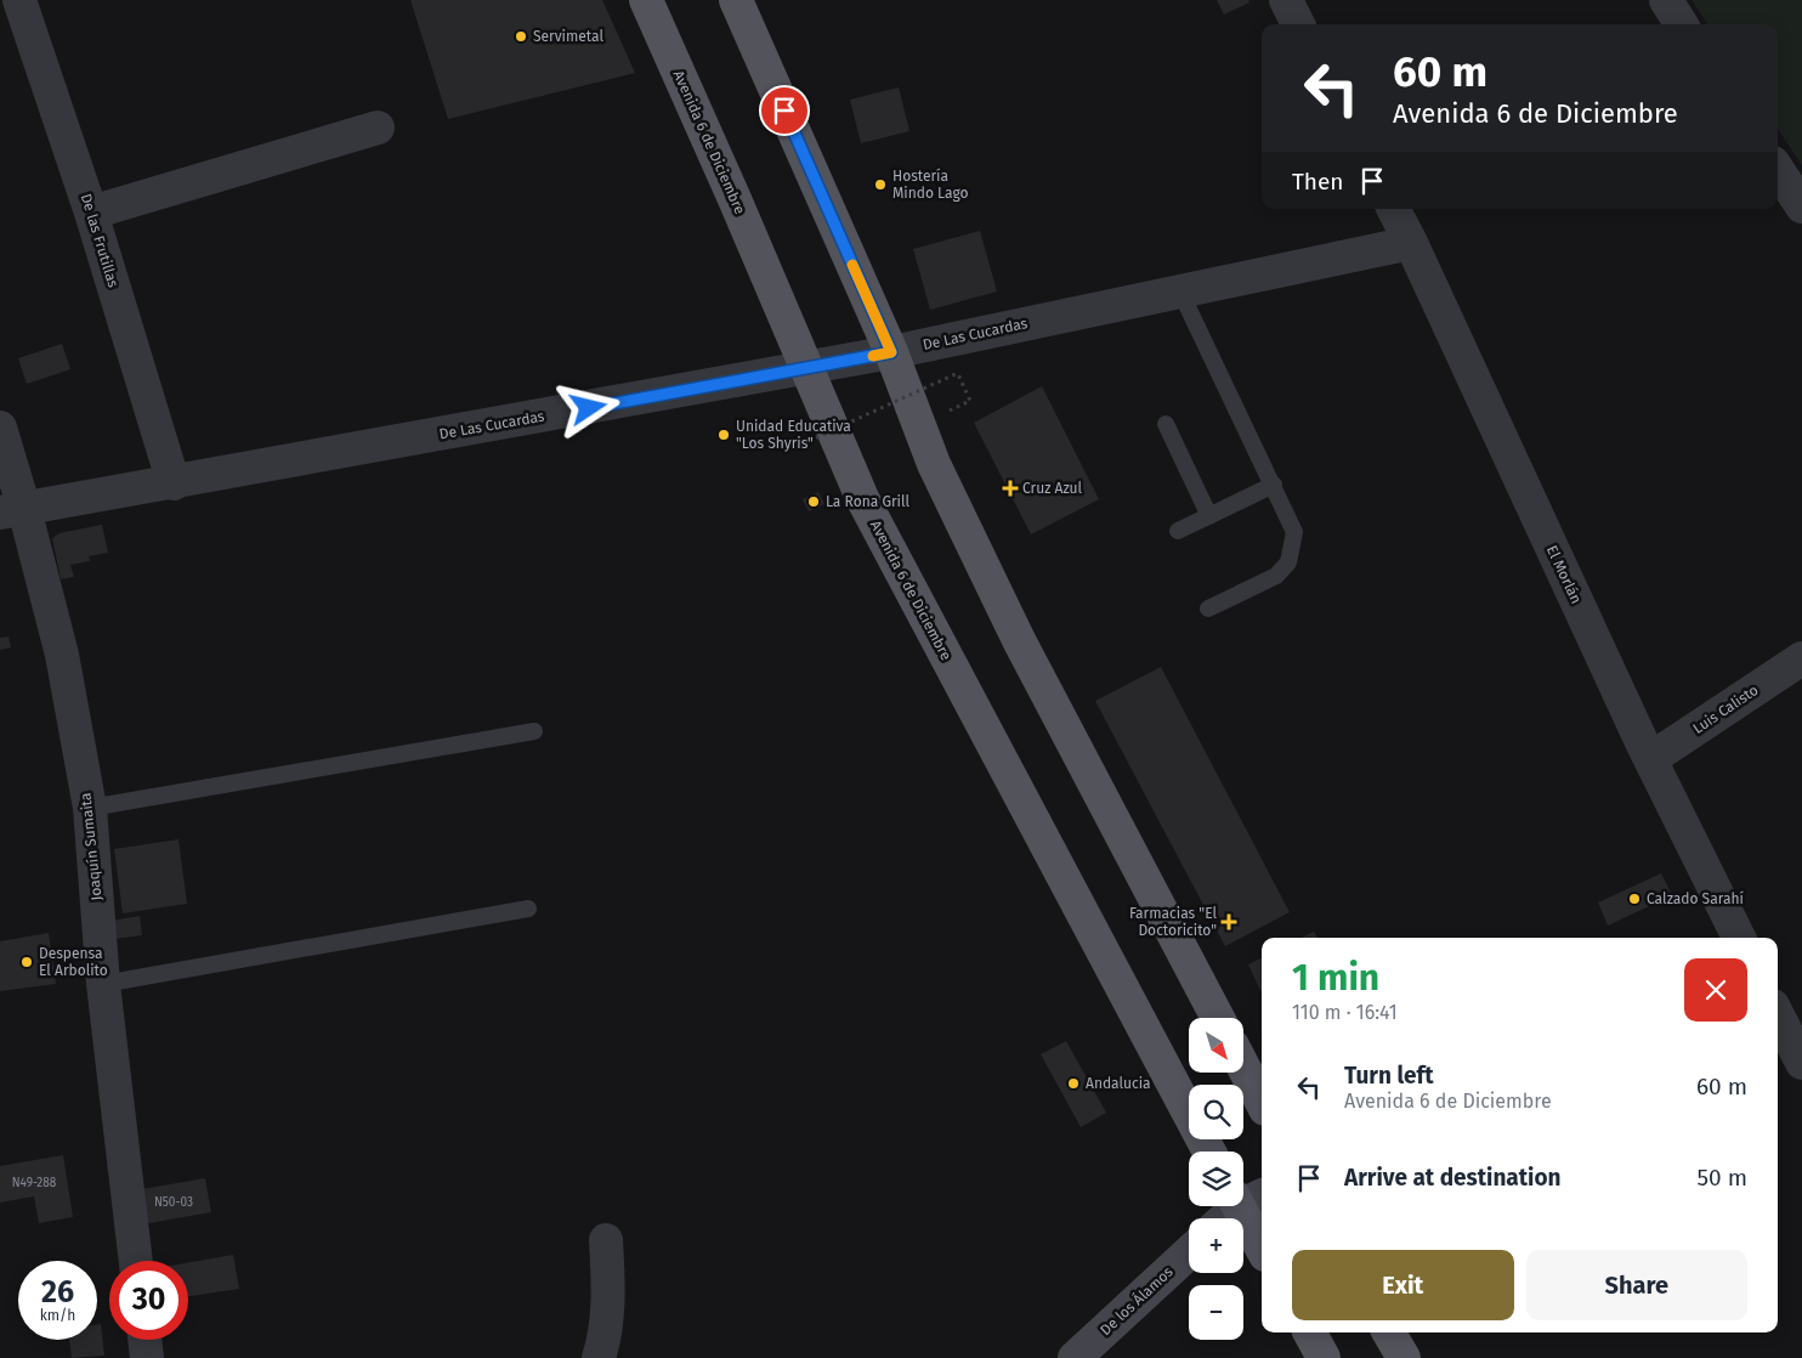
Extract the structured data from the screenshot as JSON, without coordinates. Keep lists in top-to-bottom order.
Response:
{
  "streets": {
    "main road": ["Avenida 6 de Diciembre"],
    "street": [
      "De las Frutillas",
      "De Las Cucardas",
      "El Morlán",
      "Luis Calisto",
      "Joaquín Sumaita",
      "De los Álamos"
    ]
  },
  "crossings": [
    ["Avenida 6 de Diciembre", "De Las Cucardas"],
    ["De las Frutillas", "De Las Cucardas"],
    ["De Las Cucardas", "El Morlán"],
    ["De Las Cucardas", "Joaquín Sumaita"],
    ["El Morlán", "Luis Calisto"]
  ],
  "places": {
    "other": [
      "Servimetal",
      "Hostería Mindo Lago",
      "Unidad Educativa \"Los Shyris\"",
      "La Rona Grill",
      "Calzado Sarahí",
      "Despensa El Arbolito",
      "Andalucia"
    ],
    "health": ["Cruz Azul", "Farmacias \"El Doctoricito\""]
  },
  "house_numbers": ["N49-288", "N50-03"],
  "north": "bottom right",
  "page": {
    "turn": ["60 m", "Avenida 6 de Diciembre"],
    "then": "Then",
    "heading": ["1 min", "110 m · 16:41"],
    "map_buttons": ["+", "−"],
    "list": [
      {
        "name": "Turn left",
        "note": "Avenida 6 de Diciembre",
        "value": "60 m"
      },
      {
        "name": "Arrive at destination",
        "value": "50 m"
      }
    ],
    "buttons": ["Exit", "Share"],
    "speed": "26 km/h",
    "limit": "30"
  }
}
